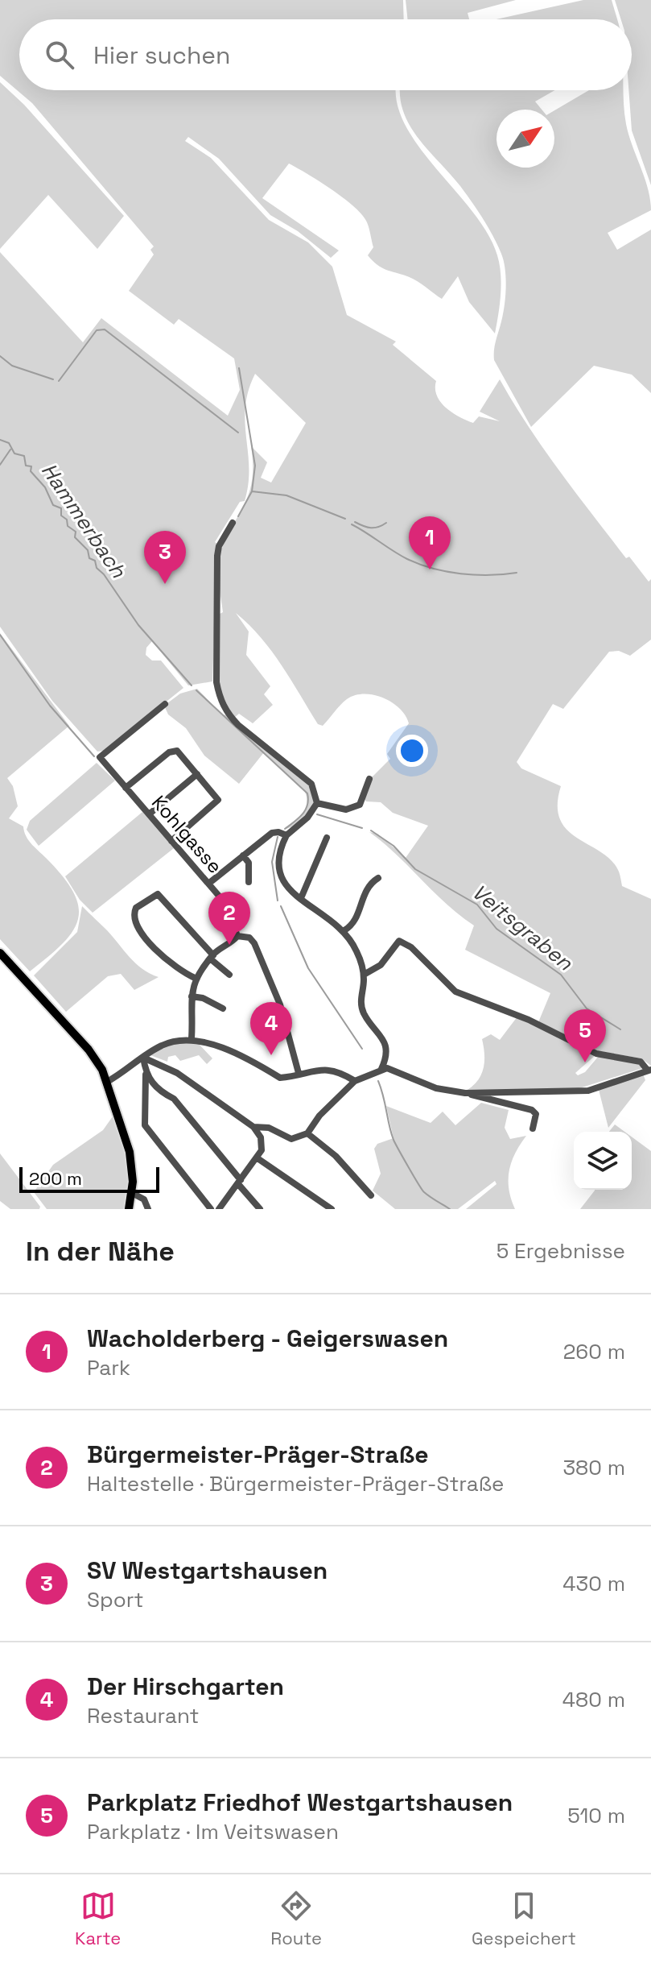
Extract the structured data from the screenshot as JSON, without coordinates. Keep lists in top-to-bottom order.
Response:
{
  "streets": {
    "street": ["Kohlgasse"]
  },
  "water": ["Hammerbach", "Veitsgraben"],
  "scale_bar": "200 m",
  "north": "top right",
  "page": {
    "search": "Hier suchen",
    "pins": [
      "1",
      "3",
      "2",
      "4",
      "5"
    ],
    "scale": "200 m",
    "heading": ["In der Nähe", "5 Ergebnisse"],
    "list": [
      {
        "mark": "1",
        "name": "Wacholderberg - Geigerswasen",
        "note": "Park",
        "value": "260 m"
      },
      {
        "mark": "2",
        "name": "Bürgermeister-Präger-Straße",
        "note": "Haltestelle · Bürgermeister-Präger-Straße",
        "value": "380 m"
      },
      {
        "mark": "3",
        "name": "SV Westgartshausen",
        "note": "Sport",
        "value": "430 m"
      },
      {
        "mark": "4",
        "name": "Der Hirschgarten",
        "note": "Restaurant",
        "value": "480 m"
      },
      {
        "mark": "5",
        "name": "Parkplatz Friedhof Westgartshausen",
        "note": "Parkplatz · Im Veitswasen",
        "value": "510 m"
      }
    ],
    "nav": ["Karte", "Route", "Gespeichert"]
  }
}
